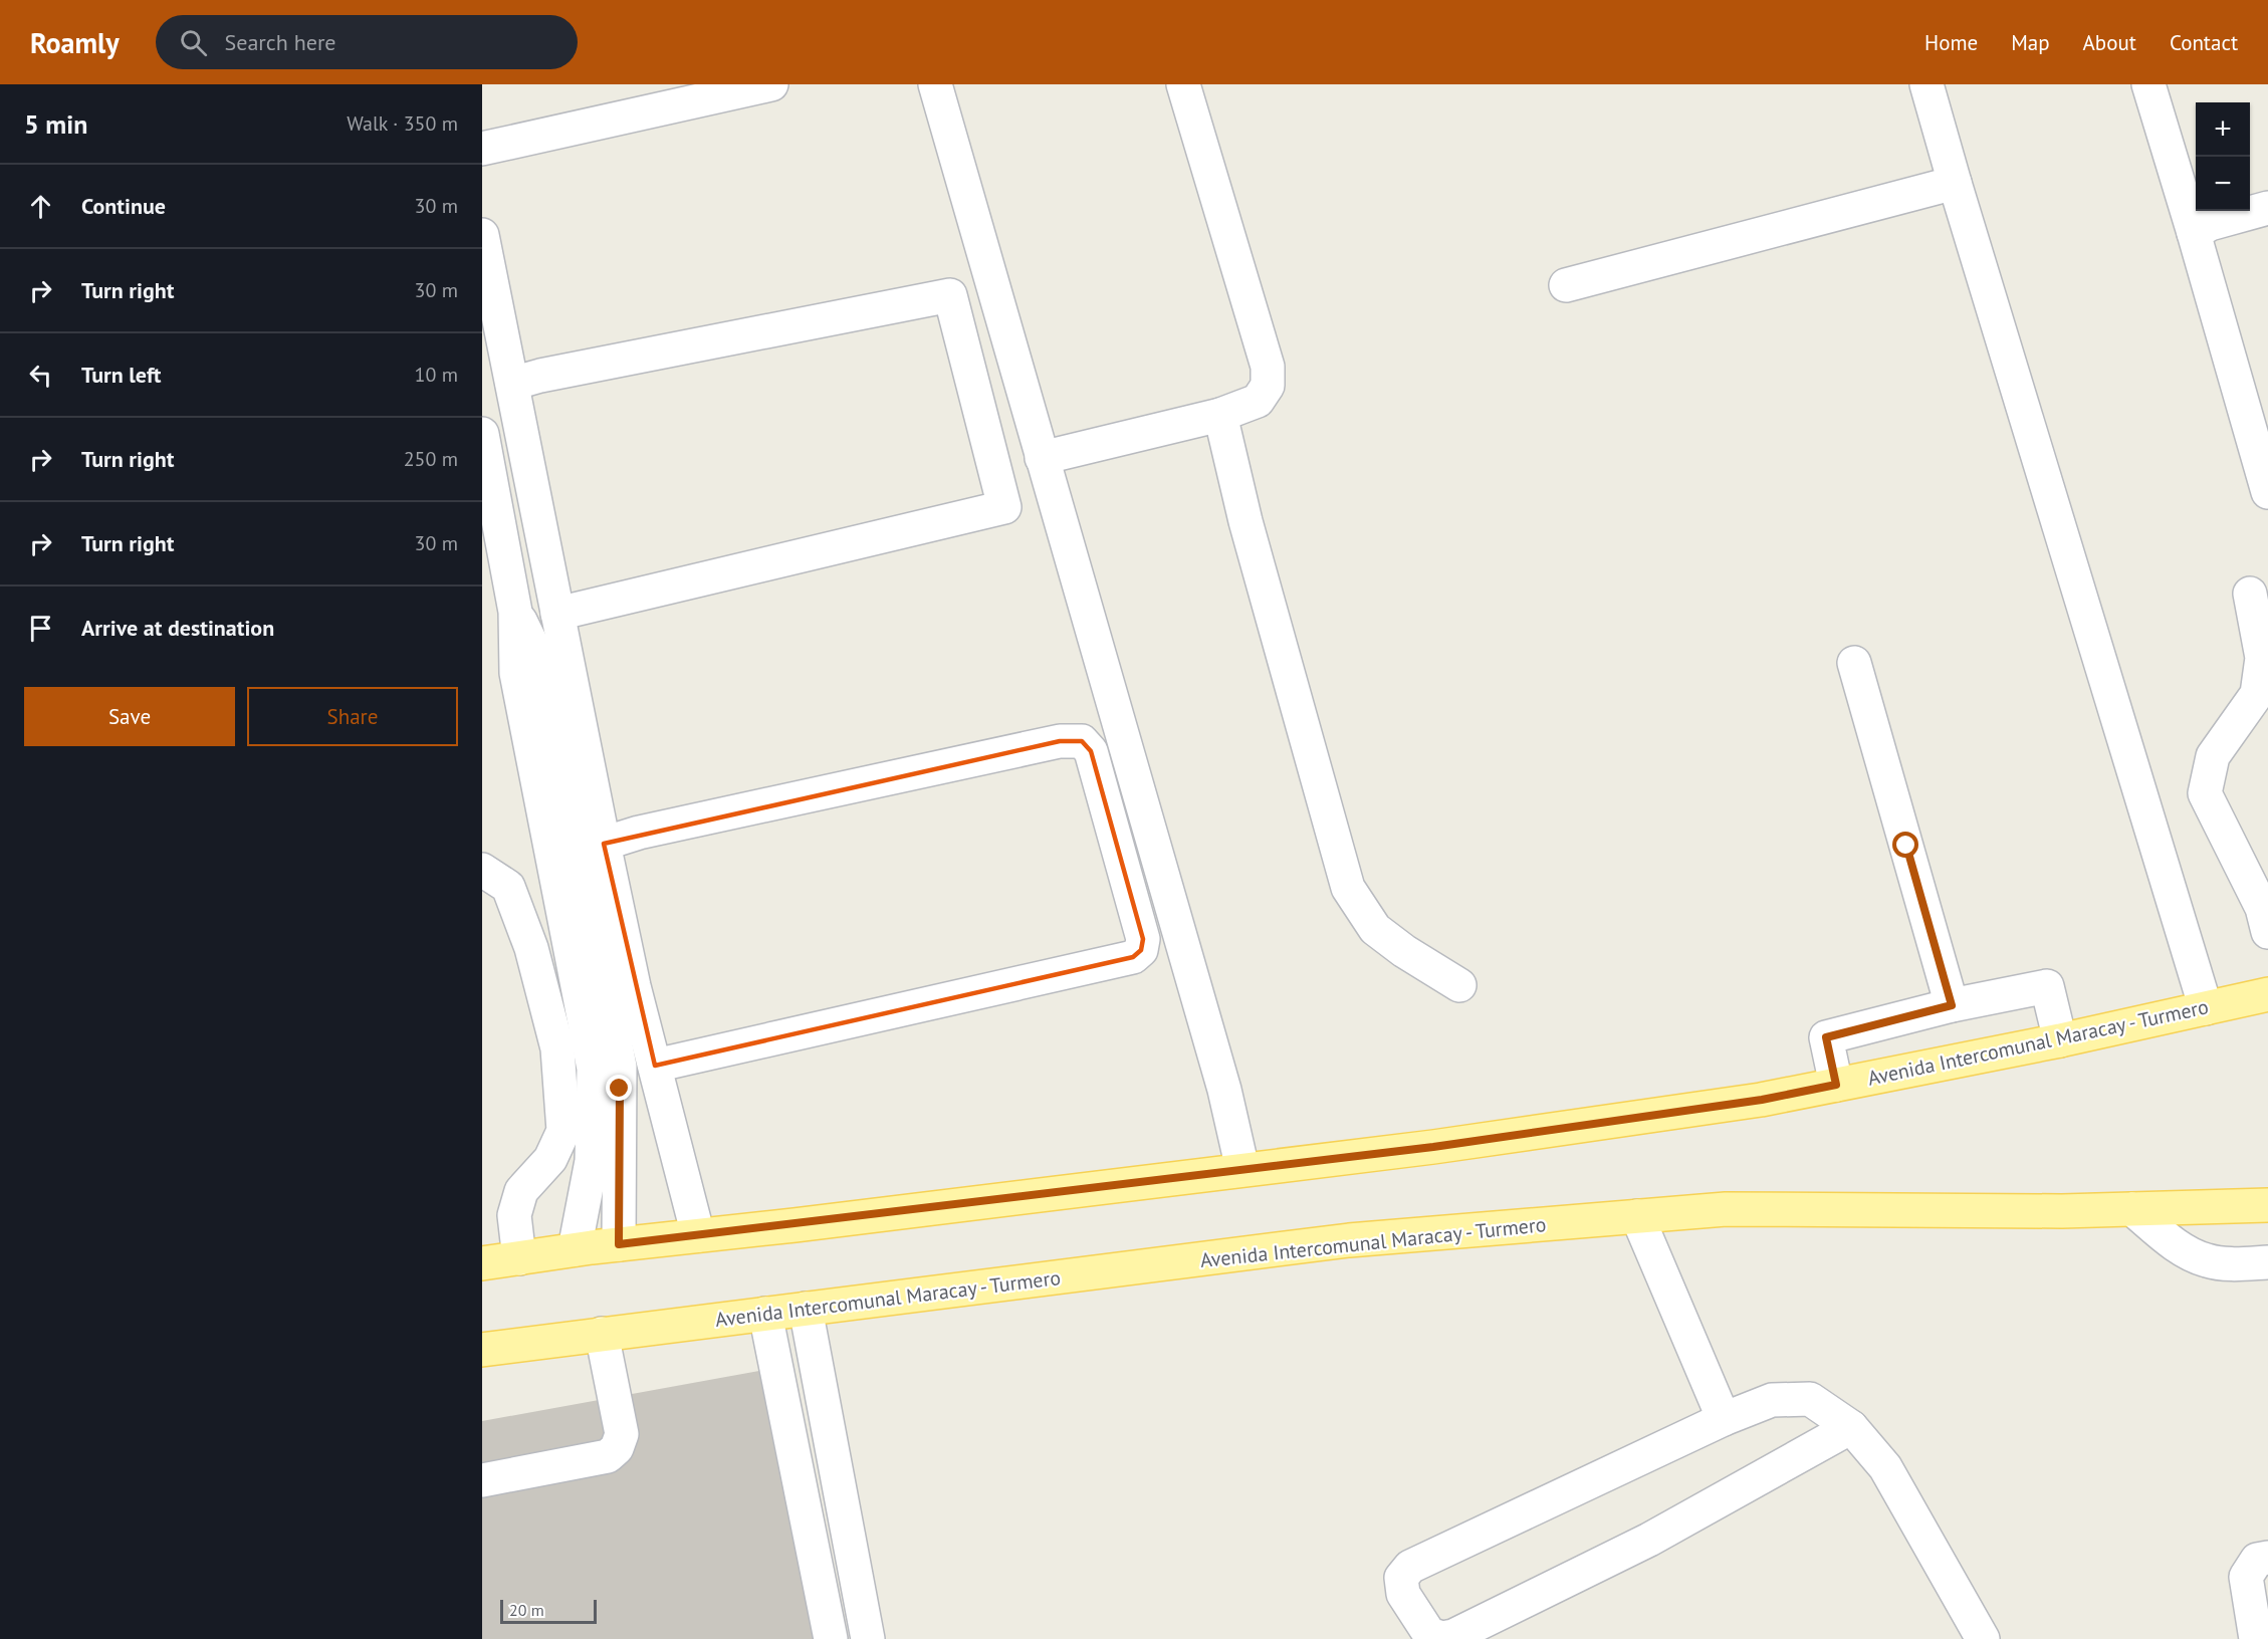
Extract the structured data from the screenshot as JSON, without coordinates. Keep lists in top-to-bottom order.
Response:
{
  "streets": {
    "main road": ["Avenida Intercomunal Maracay - Turmero"]
  },
  "scale_bar": "20 m",
  "page": {
    "header": "Roamly",
    "search": "Search here",
    "nav": [
      "Home",
      "Map",
      "About",
      "Contact"
    ],
    "heading": ["5 min", "Walk · 350 m"],
    "map_buttons": ["+", "−"],
    "list": [
      ["Continue", "30 m"],
      ["Turn right", "30 m"],
      ["Turn left", "10 m"],
      ["Turn right", "250 m"],
      ["Turn right", "30 m"],
      "Arrive at destination"
    ],
    "buttons": ["Save", "Share"],
    "scale": "20 m"
  }
}
